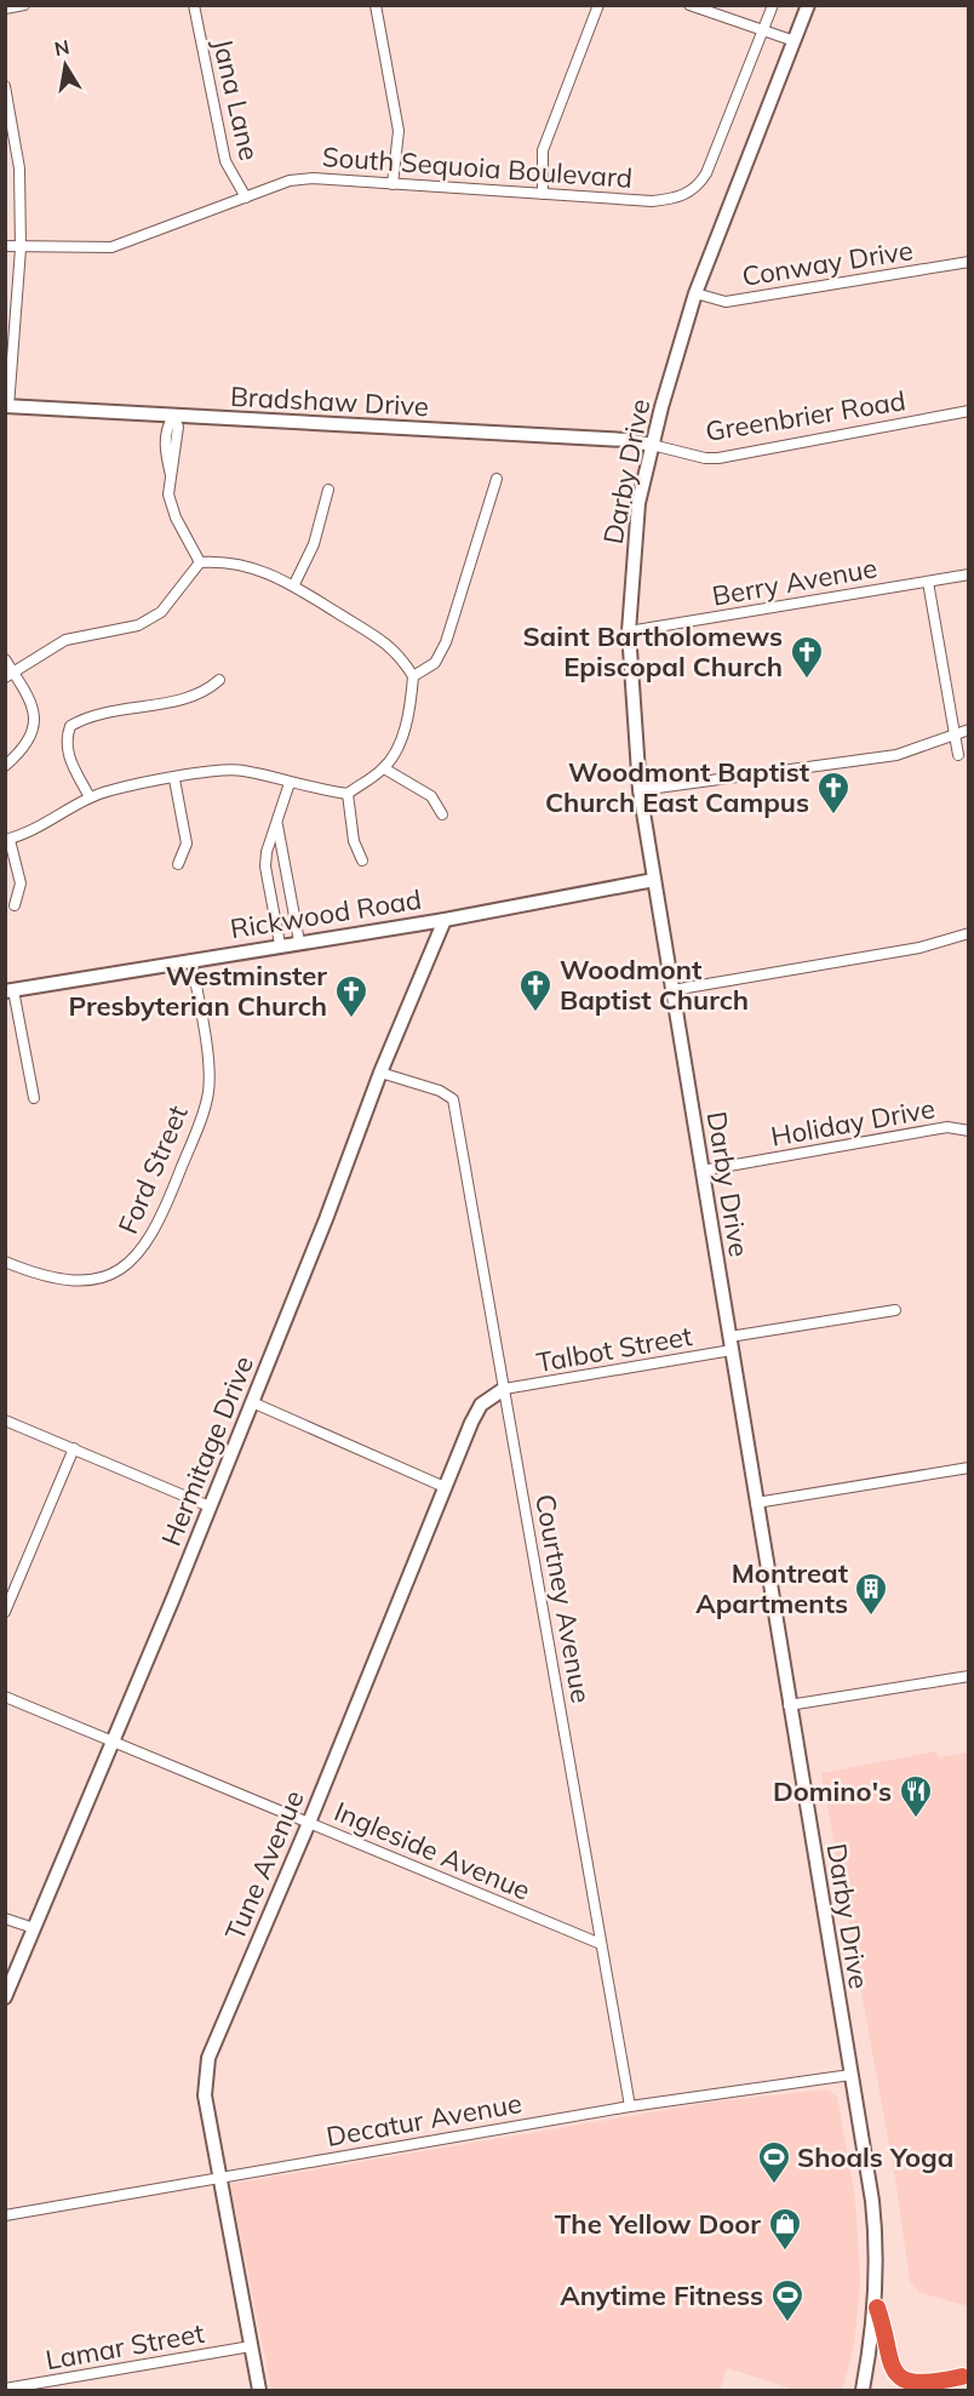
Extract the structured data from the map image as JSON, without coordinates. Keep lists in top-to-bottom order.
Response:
{
  "streets": {
    "main road": [
      "Bradshaw Drive",
      "Darby Drive",
      "Rickwood Road",
      "Hermitage Drive",
      "Tune Avenue"
    ],
    "street": [
      "Jana Lane",
      "South Sequoia Boulevard",
      "Conway Drive",
      "Greenbrier Road",
      "Berry Avenue",
      "Holiday Drive",
      "Ford Street",
      "Talbot Street",
      "Courtney Avenue",
      "Ingleside Avenue",
      "Decatur Avenue",
      "Lamar Street"
    ]
  },
  "crossings": [
    ["Jana Lane", "South Sequoia Boulevard"],
    ["Conway Drive", "Darby Drive"],
    ["Bradshaw Drive", "Greenbrier Road"],
    ["Bradshaw Drive", "Darby Drive"],
    ["Greenbrier Road", "Darby Drive"],
    ["Darby Drive", "Berry Avenue"],
    ["Darby Drive", "Rickwood Road"],
    ["Darby Drive", "Holiday Drive"],
    ["Darby Drive", "Talbot Street"],
    ["Darby Drive", "Decatur Avenue"],
    ["Rickwood Road", "Ford Street"],
    ["Rickwood Road", "Hermitage Drive"],
    ["Talbot Street", "Courtney Avenue"],
    ["Talbot Street", "Tune Avenue"],
    ["Hermitage Drive", "Courtney Avenue"],
    ["Hermitage Drive", "Ingleside Avenue"],
    ["Courtney Avenue", "Ingleside Avenue"],
    ["Courtney Avenue", "Tune Avenue"],
    ["Courtney Avenue", "Decatur Avenue"],
    ["Ingleside Avenue", "Tune Avenue"],
    ["Tune Avenue", "Decatur Avenue"],
    ["Tune Avenue", "Lamar Street"]
  ],
  "places": {
    "church": [
      "Saint Bartholomews Episcopal Church",
      "Woodmont Baptist Church East Campus",
      "Woodmont Baptist Church",
      "Westminster Presbyterian Church"
    ],
    "building": ["Montreat Apartments"],
    "restaurant": ["Domino's"],
    "sports": ["Shoals Yoga", "Anytime Fitness"],
    "shop": ["The Yellow Door"]
  },
  "north": "top"
}
